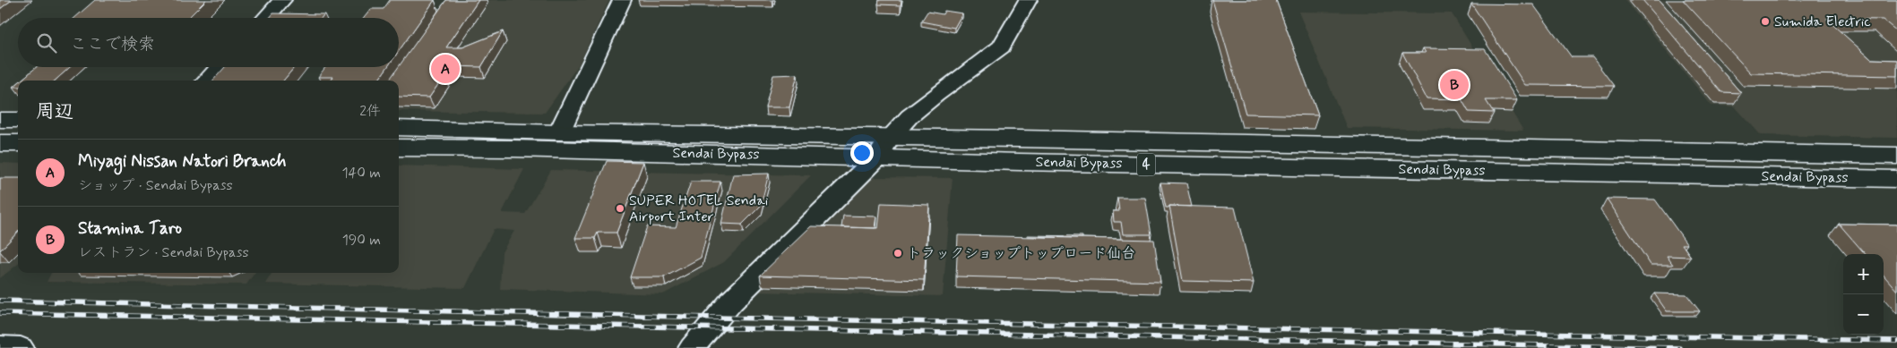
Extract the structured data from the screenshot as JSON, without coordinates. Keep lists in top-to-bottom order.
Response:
{
  "streets": {
    "highway": ["Sendai Bypass", "4"]
  },
  "places": ["Sumida Electric", "SUPER HOTEL Sendai Airport Inter", "トラックショップトップロード仙台"],
  "page": {
    "search": "ここで検索",
    "pins": ["A", "B"],
    "heading": ["周辺", "2件"],
    "list": [
      {
        "mark": "A",
        "name": "Miyagi Nissan Natori Branch",
        "note": "ショップ · Sendai Bypass",
        "value": "140 m"
      },
      {
        "mark": "B",
        "name": "Stamina Taro",
        "note": "レストラン · Sendai Bypass",
        "value": "190 m"
      }
    ],
    "map_buttons": ["+", "−"]
  }
}
